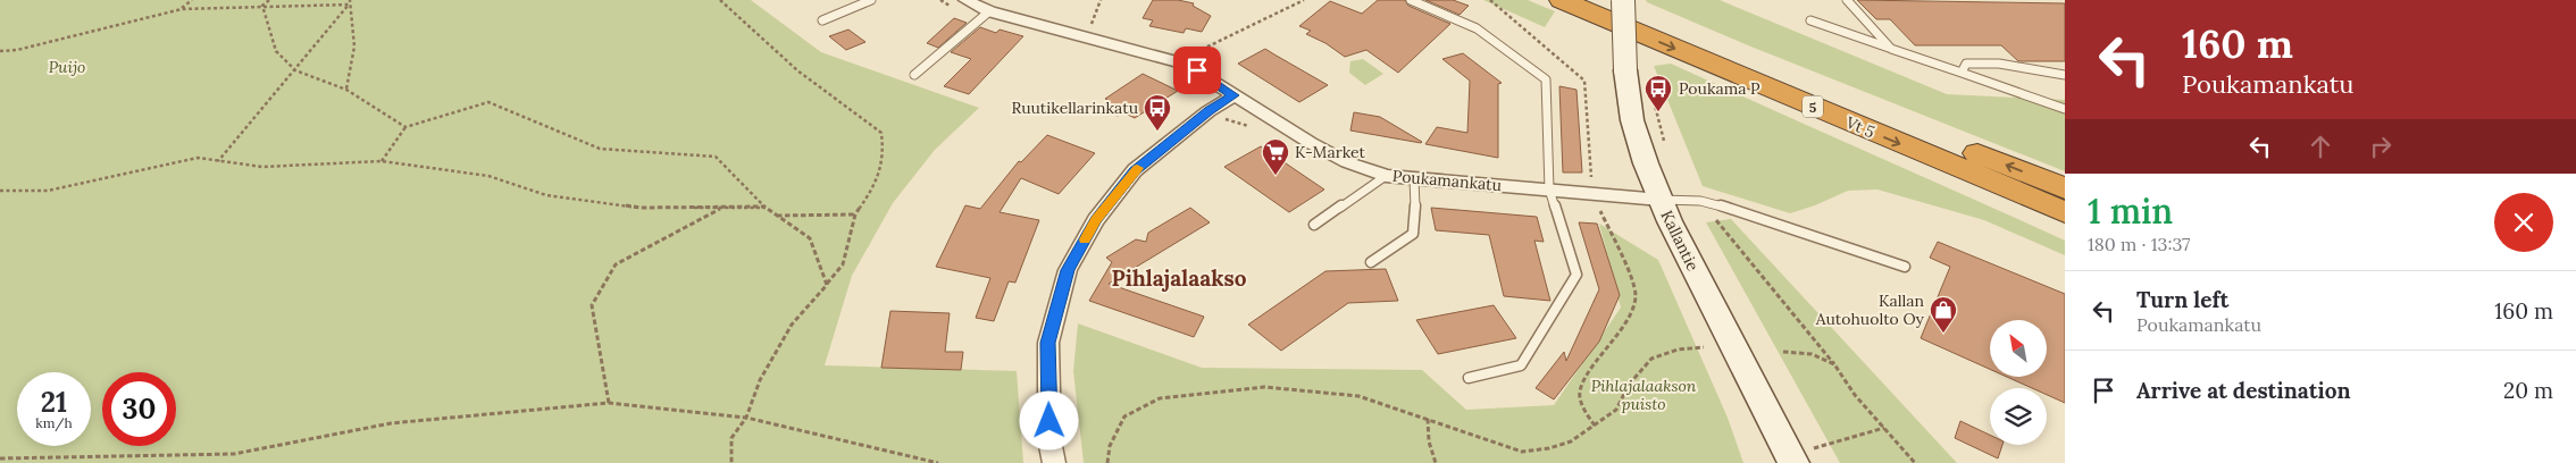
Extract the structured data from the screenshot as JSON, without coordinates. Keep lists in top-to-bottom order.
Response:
{
  "streets": {
    "highway": ["5", "Vt 5"],
    "main road": ["Kallantie"],
    "street": ["Poukamankatu"]
  },
  "crossings": [
    ["Poukamankatu", "Kallantie"]
  ],
  "districts": ["Pihlajalaakso"],
  "parks": ["Puijo", "Pihlajalaakson puisto"],
  "places": {
    "bus stop": ["Poukama P", "Ruutikellarinkatu"],
    "supermarket": ["K-Market"],
    "shop": ["Kallan Autohuolto Oy"]
  },
  "north": "top left",
  "page": {
    "turn": ["160 m", "Poukamankatu"],
    "heading": ["1 min", "180 m · 13:37"],
    "list": [
      {
        "name": "Turn left",
        "note": "Poukamankatu",
        "value": "160 m"
      },
      {
        "name": "Arrive at destination",
        "value": "20 m"
      }
    ],
    "speed": "21 km/h",
    "limit": "30"
  }
}
